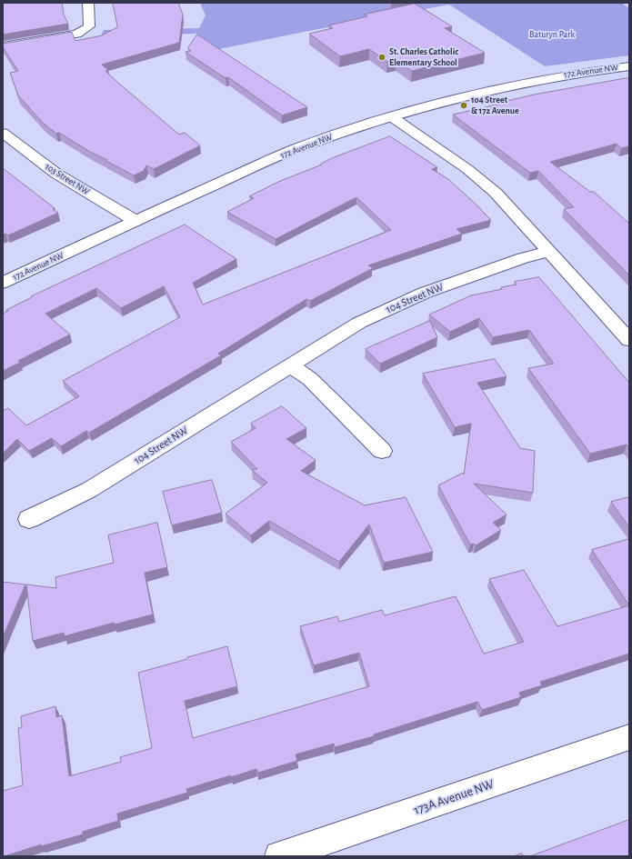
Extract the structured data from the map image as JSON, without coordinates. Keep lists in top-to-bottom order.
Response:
{
  "streets": {
    "street": [
      "172 Avenue NW",
      "103 Street NW",
      "104 Street NW",
      "173A Avenue NW"
    ]
  },
  "crossings": [
    ["172 Avenue NW", "103 Street NW"]
  ],
  "parks": ["Baturyn Park"],
  "places": ["St. Charles Catholic Elementary School", "104 Street & 172 Avenue"]
}
